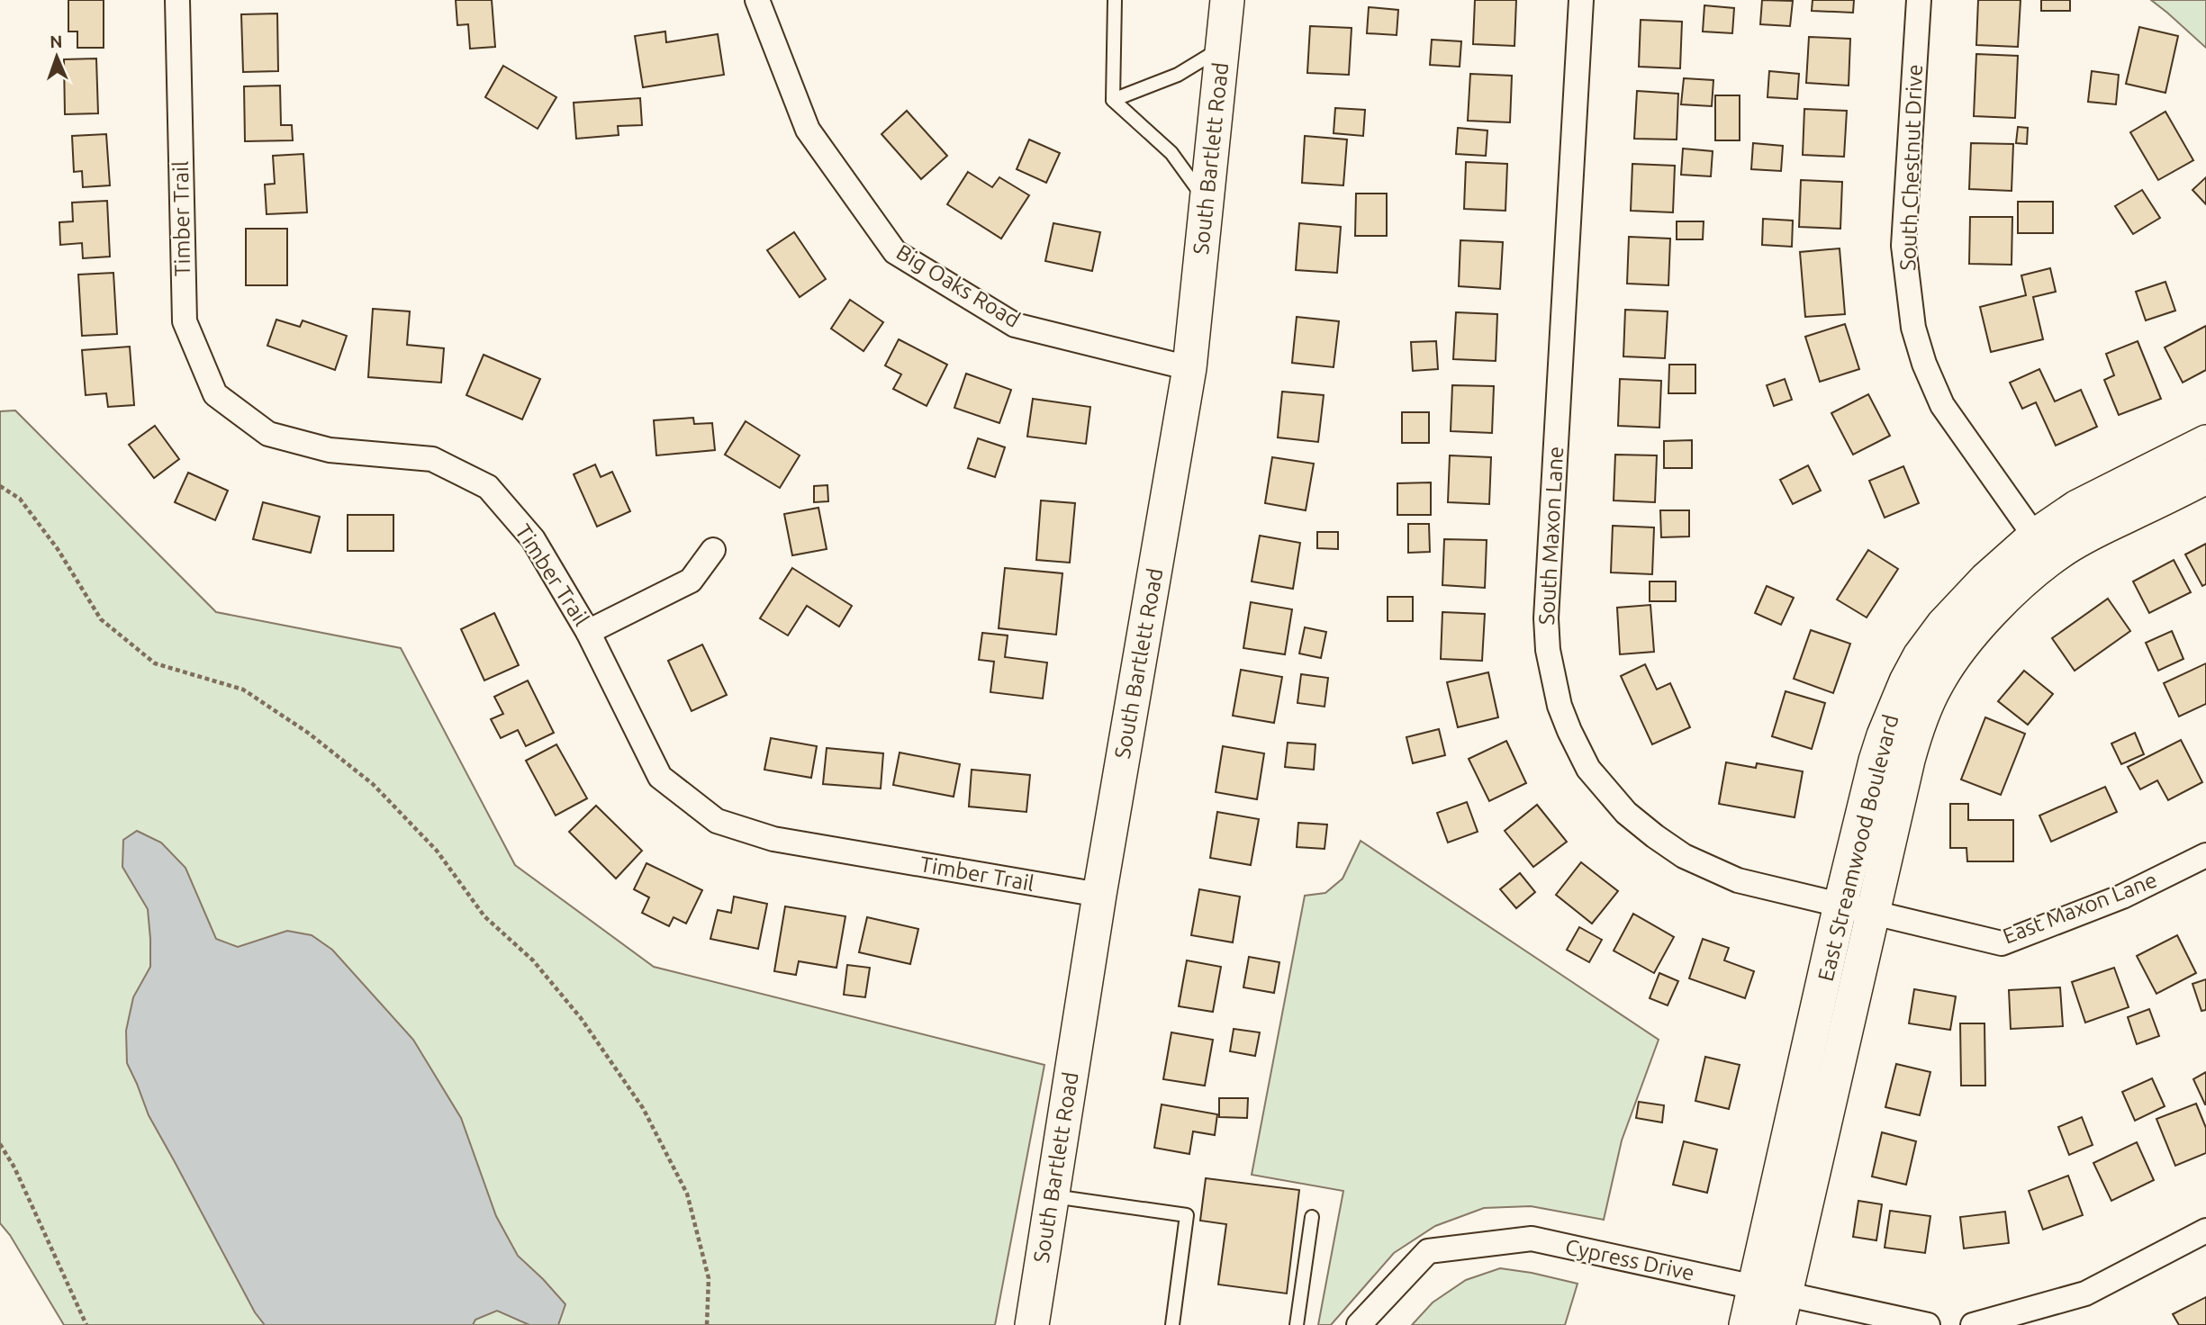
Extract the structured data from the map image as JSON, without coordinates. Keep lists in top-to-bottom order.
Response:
{
  "streets": {
    "main road": ["South Bartlett Road", "East Streamwood Boulevard"],
    "street": [
      "South Chestnut Drive",
      "Timber Trail",
      "Big Oaks Road",
      "South Maxon Lane",
      "East Maxon Lane",
      "Cypress Drive"
    ]
  },
  "crossings": [
    ["South Bartlett Road", "Timber Trail"],
    ["South Bartlett Road", "Big Oaks Road"],
    ["South Chestnut Drive", "East Streamwood Boulevard"],
    ["South Maxon Lane", "East Streamwood Boulevard"],
    ["South Maxon Lane", "East Maxon Lane"],
    ["East Streamwood Boulevard", "East Maxon Lane"],
    ["East Streamwood Boulevard", "Cypress Drive"]
  ],
  "north": "top"
}
